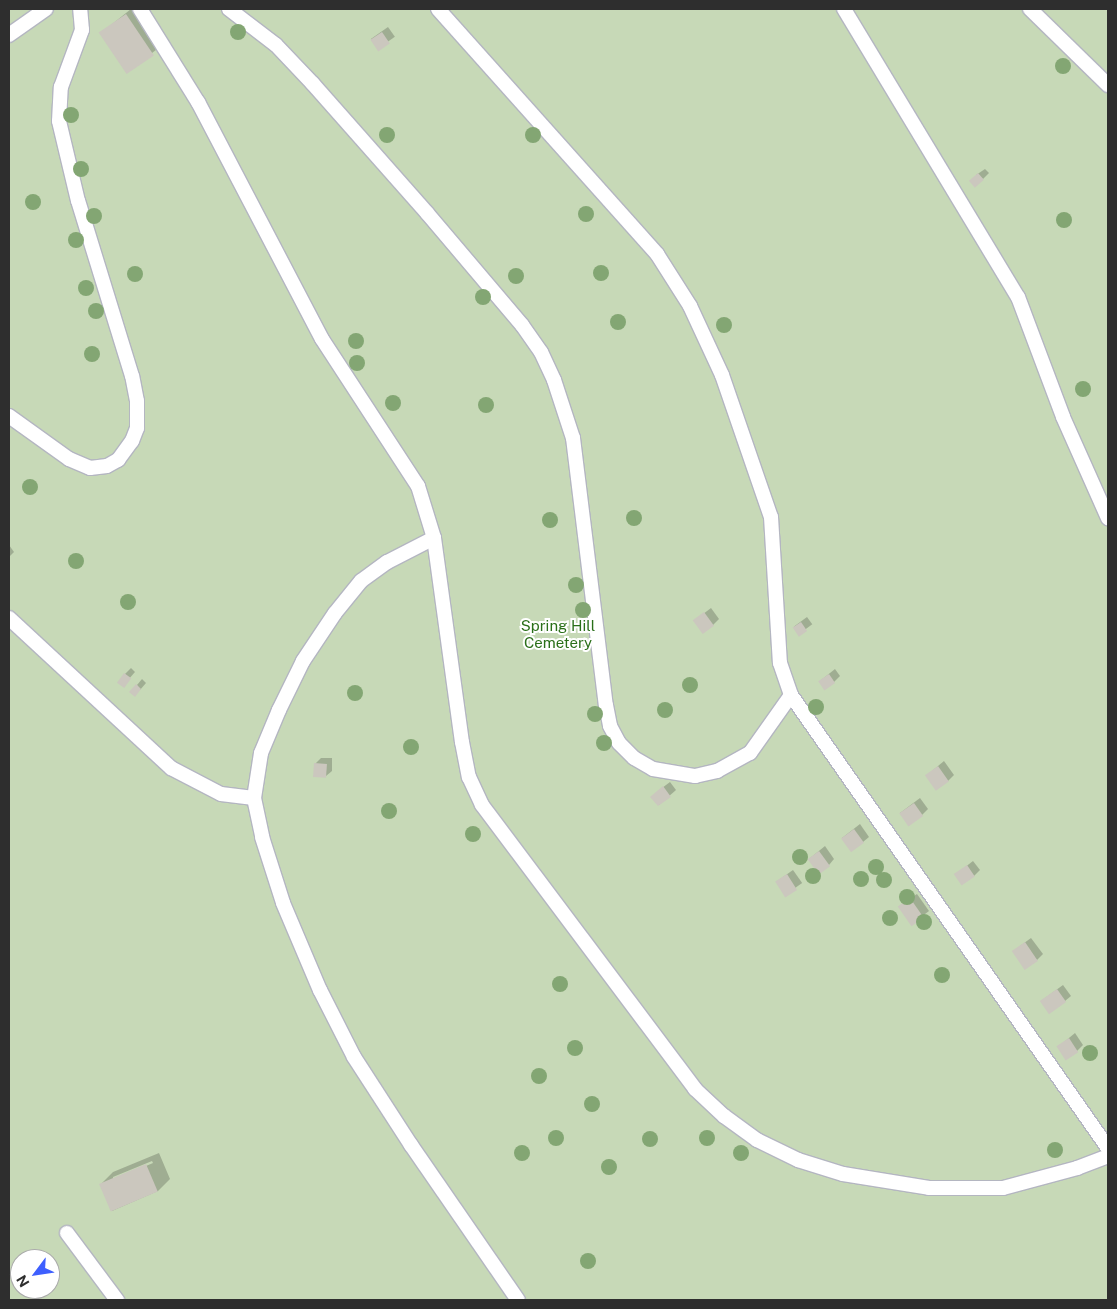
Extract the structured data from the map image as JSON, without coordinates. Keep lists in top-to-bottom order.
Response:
{
  "parks": ["Spring Hill Cemetery"],
  "north": "bottom left"
}
